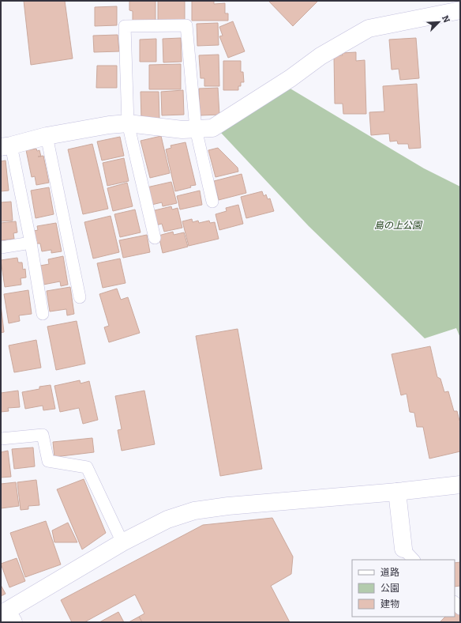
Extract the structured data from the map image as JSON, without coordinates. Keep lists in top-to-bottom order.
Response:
{
  "parks": ["島の上公園"],
  "legend": ["道路", "公園", "建物"],
  "north": "top right"
}
